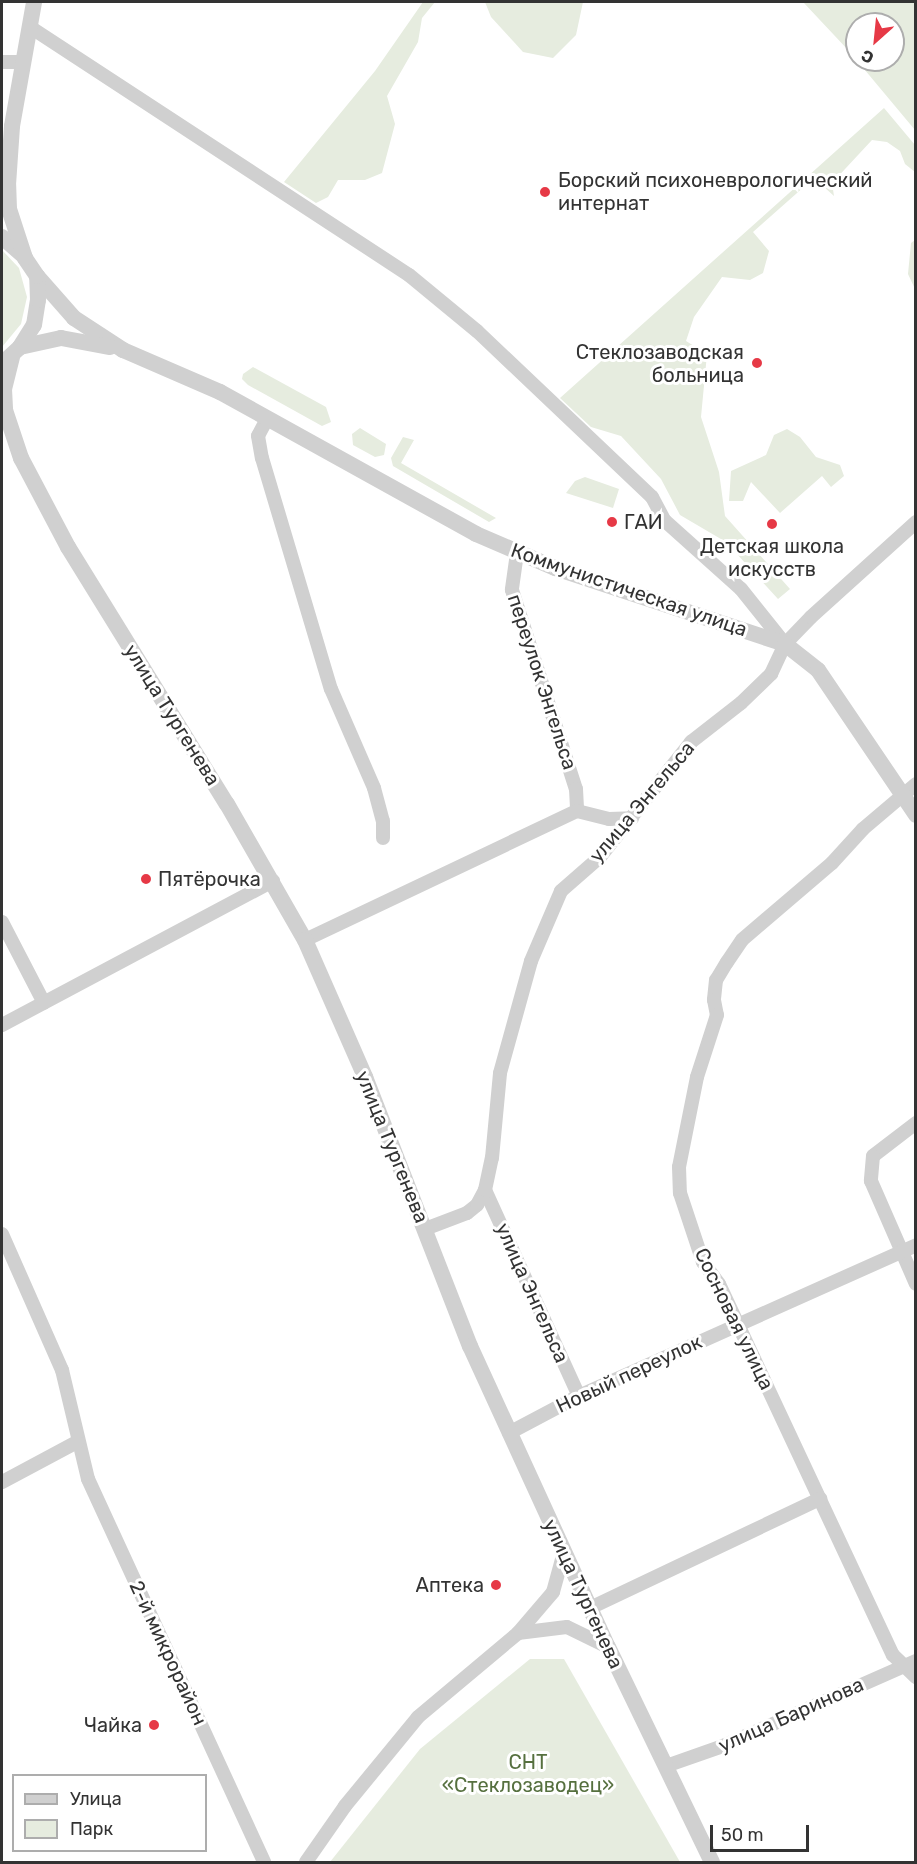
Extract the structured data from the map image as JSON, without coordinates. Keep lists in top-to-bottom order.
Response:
{
  "streets": {
    "street": [
      "Коммунистическая улица",
      "переулок Энгельса",
      "улица Тургенева",
      "улица Энгельса",
      "Сосновая улица",
      "Новый переулок",
      "2-й микрорайон",
      "улица Баринова"
    ]
  },
  "crossings": [
    ["Коммунистическая улица", "переулок Энгельса"],
    ["Коммунистическая улица", "улица Тургенева"],
    ["Коммунистическая улица", "улица Энгельса"],
    ["Коммунистическая улица", "Сосновая улица"],
    ["улица Тургенева", "улица Энгельса"],
    ["улица Тургенева", "Новый переулок"],
    ["улица Тургенева", "улица Баринова"],
    ["улица Энгельса", "Новый переулок"],
    ["Сосновая улица", "Новый переулок"],
    ["Сосновая улица", "улица Баринова"]
  ],
  "parks": ["СНТ «Стеклозаводец»"],
  "places": [
    "Борский психоневрологический интернат",
    "Стеклозаводская больница",
    "ГАИ",
    "Детская школа искусств",
    "Пятёрочка",
    "Аптека",
    "Чайка"
  ],
  "legend": ["Улица", "Парк"],
  "scale_bar": "50 m",
  "north": "bottom left"
}
